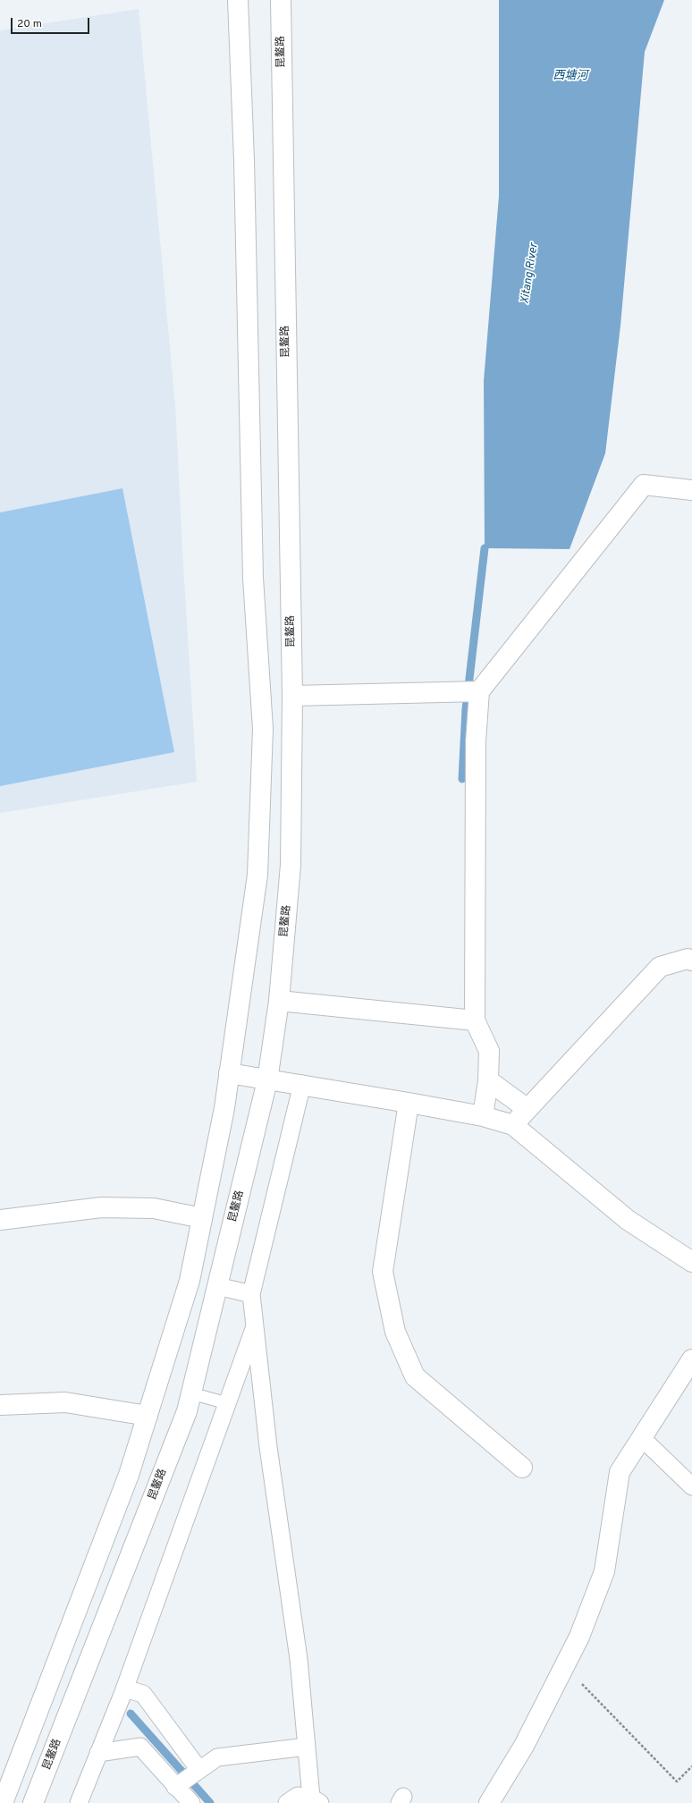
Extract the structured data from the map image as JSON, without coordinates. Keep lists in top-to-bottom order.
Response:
{
  "streets": {
    "street": ["昆鳌路"]
  },
  "water": ["西塘河", "Xitang River"],
  "scale_bar": "20 m"
}
